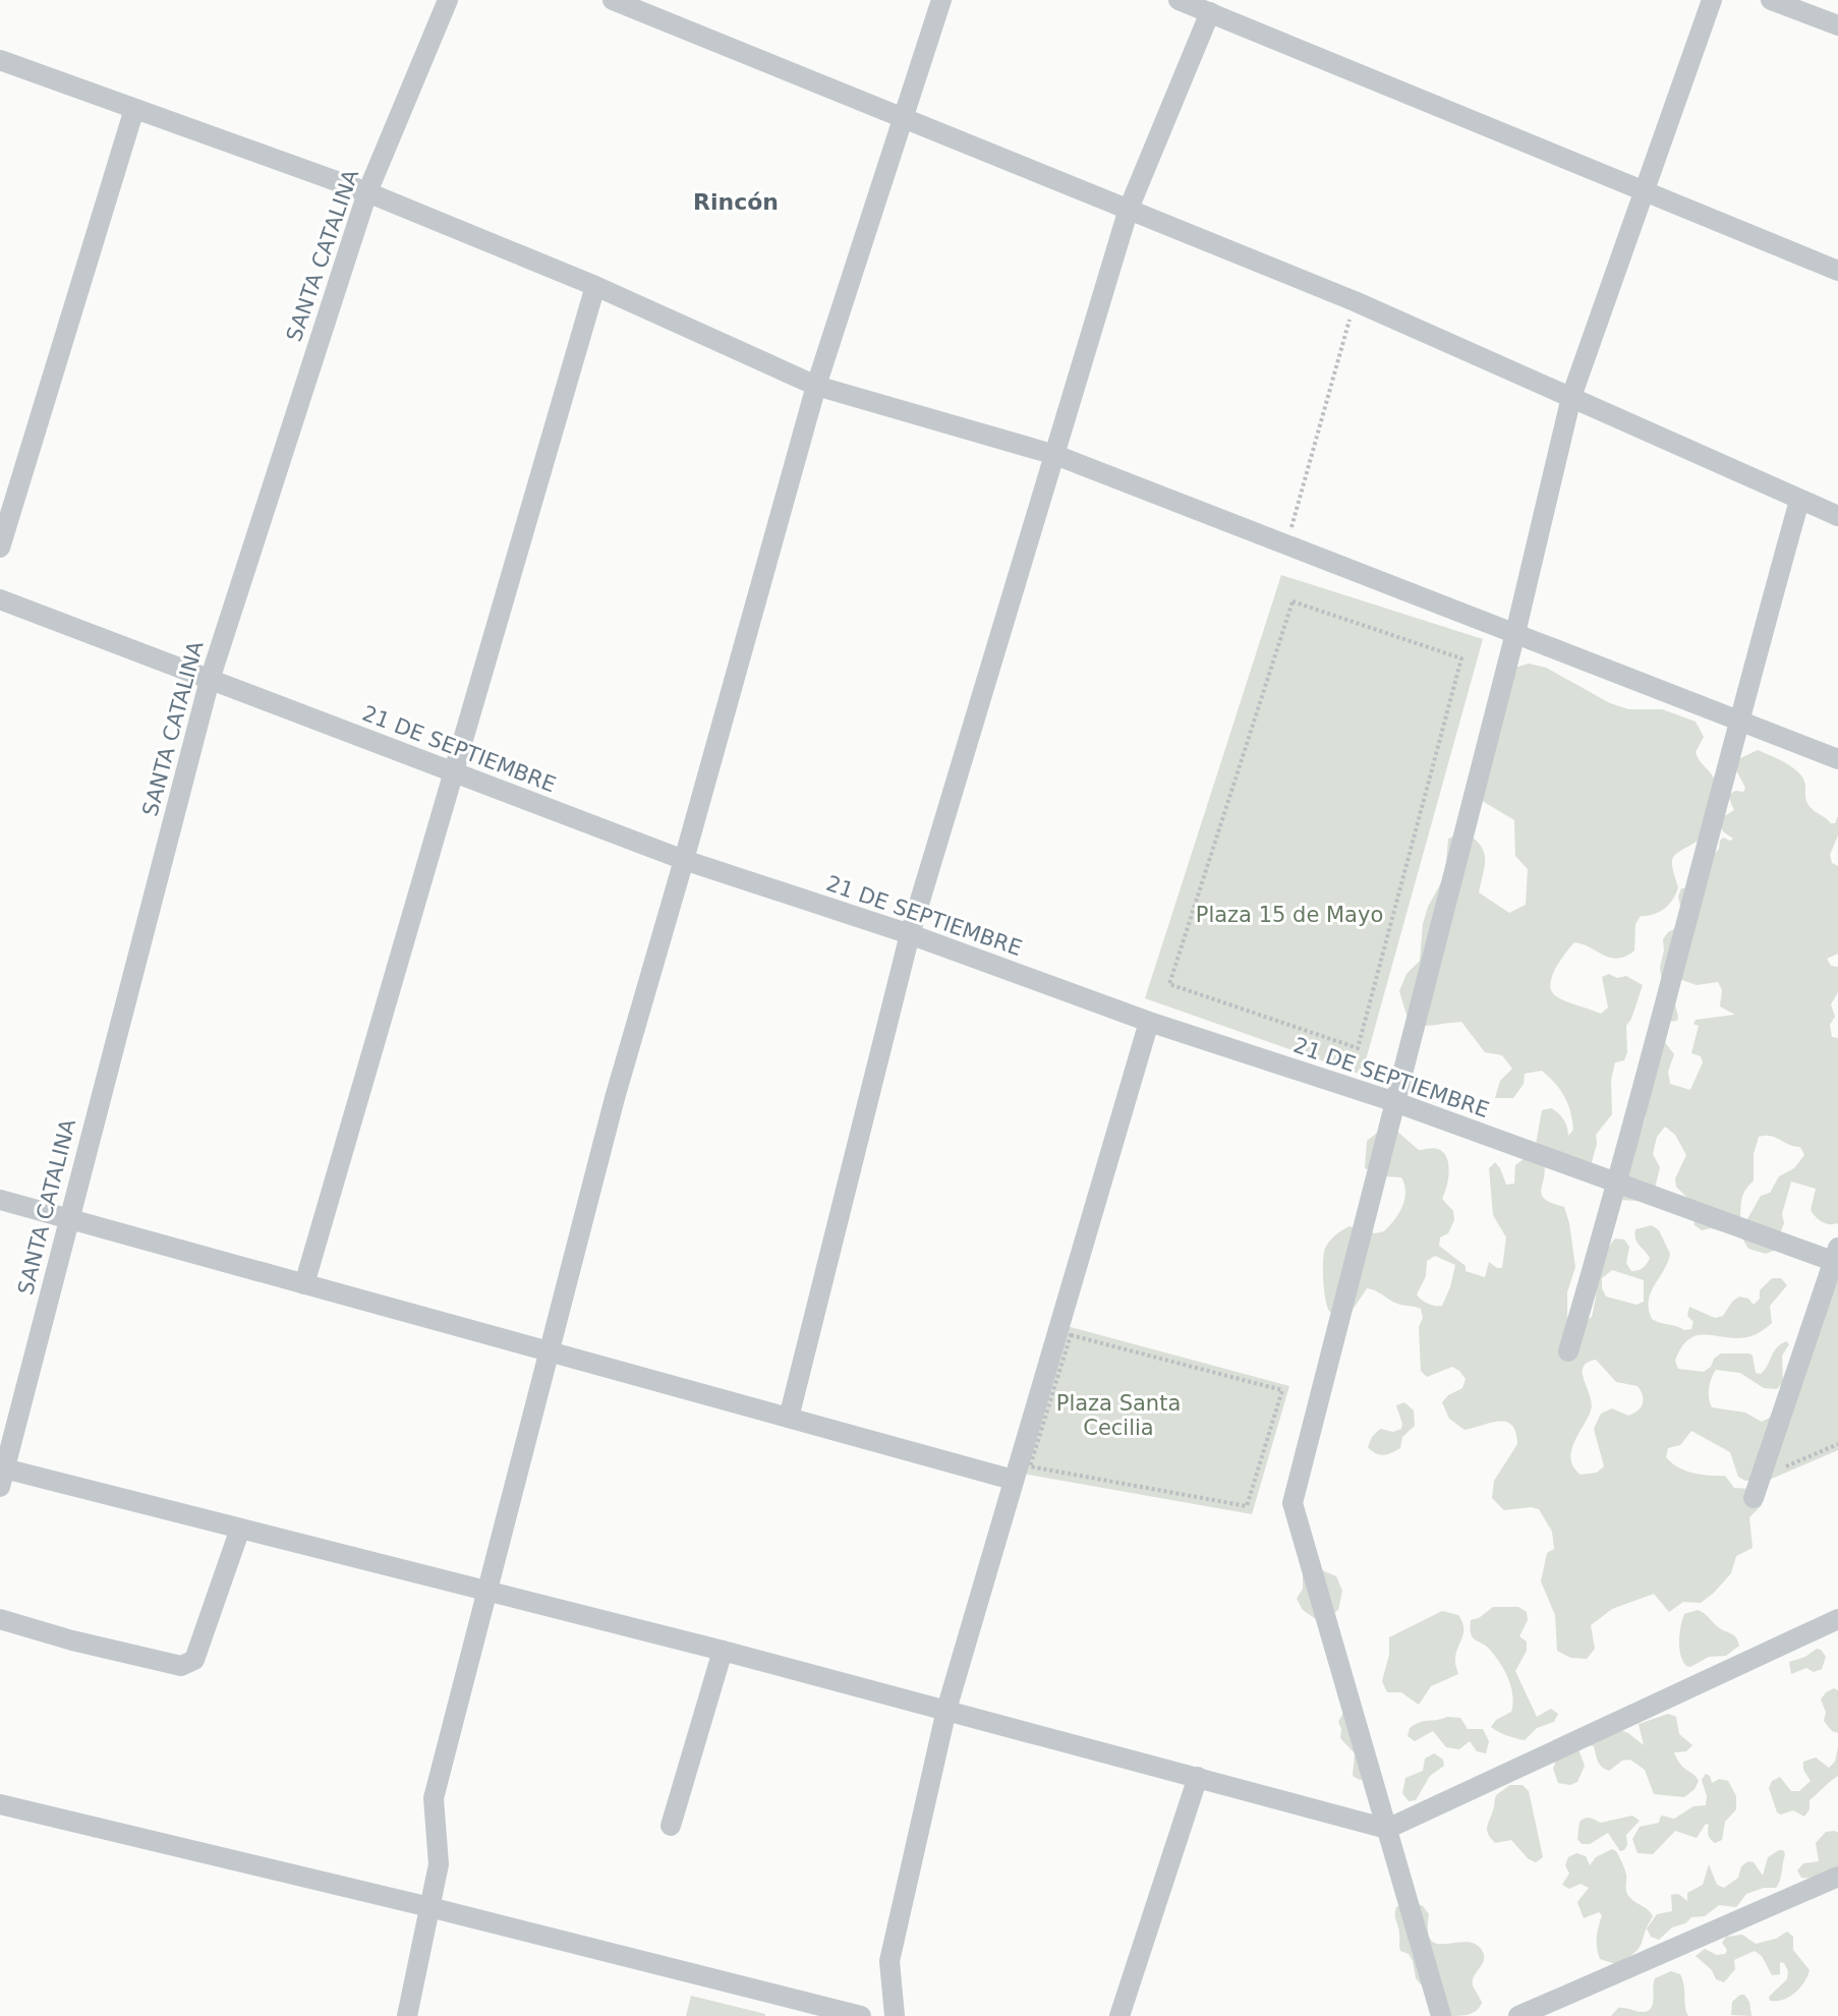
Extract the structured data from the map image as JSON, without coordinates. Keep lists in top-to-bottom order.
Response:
{
  "streets": {
    "street": ["SANTA CATALINA", "21 DE SEPTIEMBRE"]
  },
  "crossings": [
    ["SANTA CATALINA", "21 DE SEPTIEMBRE"]
  ],
  "districts": ["Rincón"],
  "parks": ["Plaza 15 de Mayo", "Plaza Santa Cecilia"]
}
